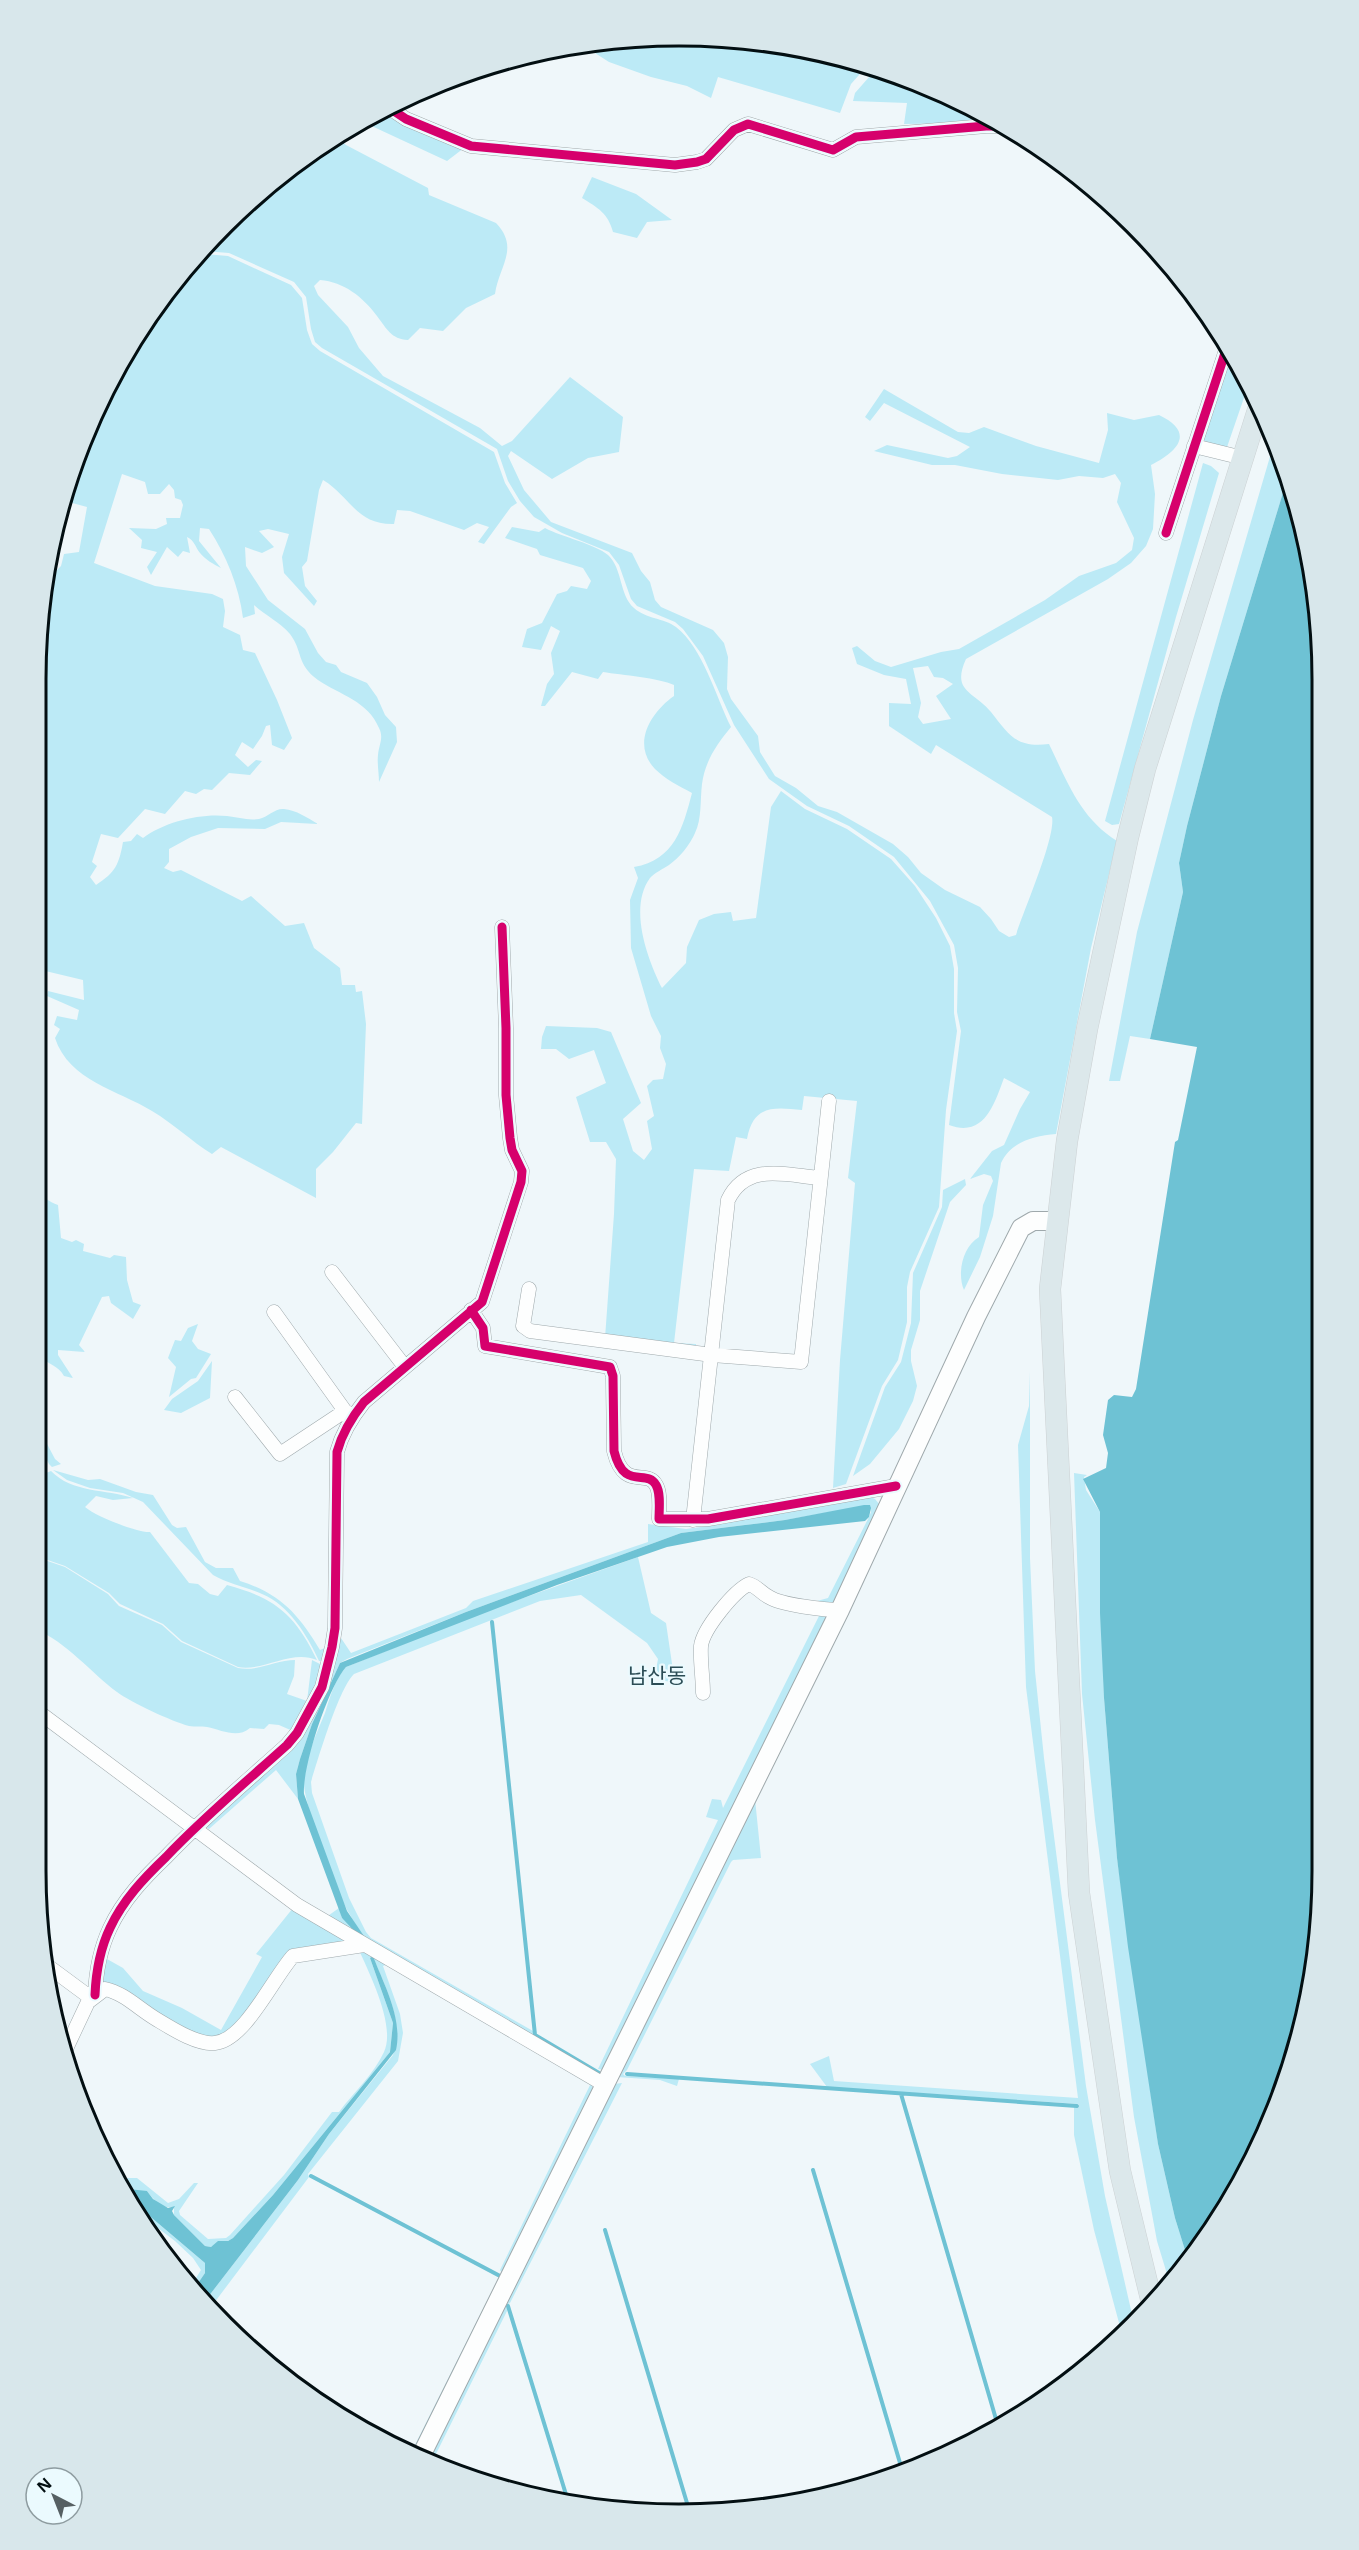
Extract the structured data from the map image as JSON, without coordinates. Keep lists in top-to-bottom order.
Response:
{
  "districts": ["남산동"],
  "north": "top left"
}
